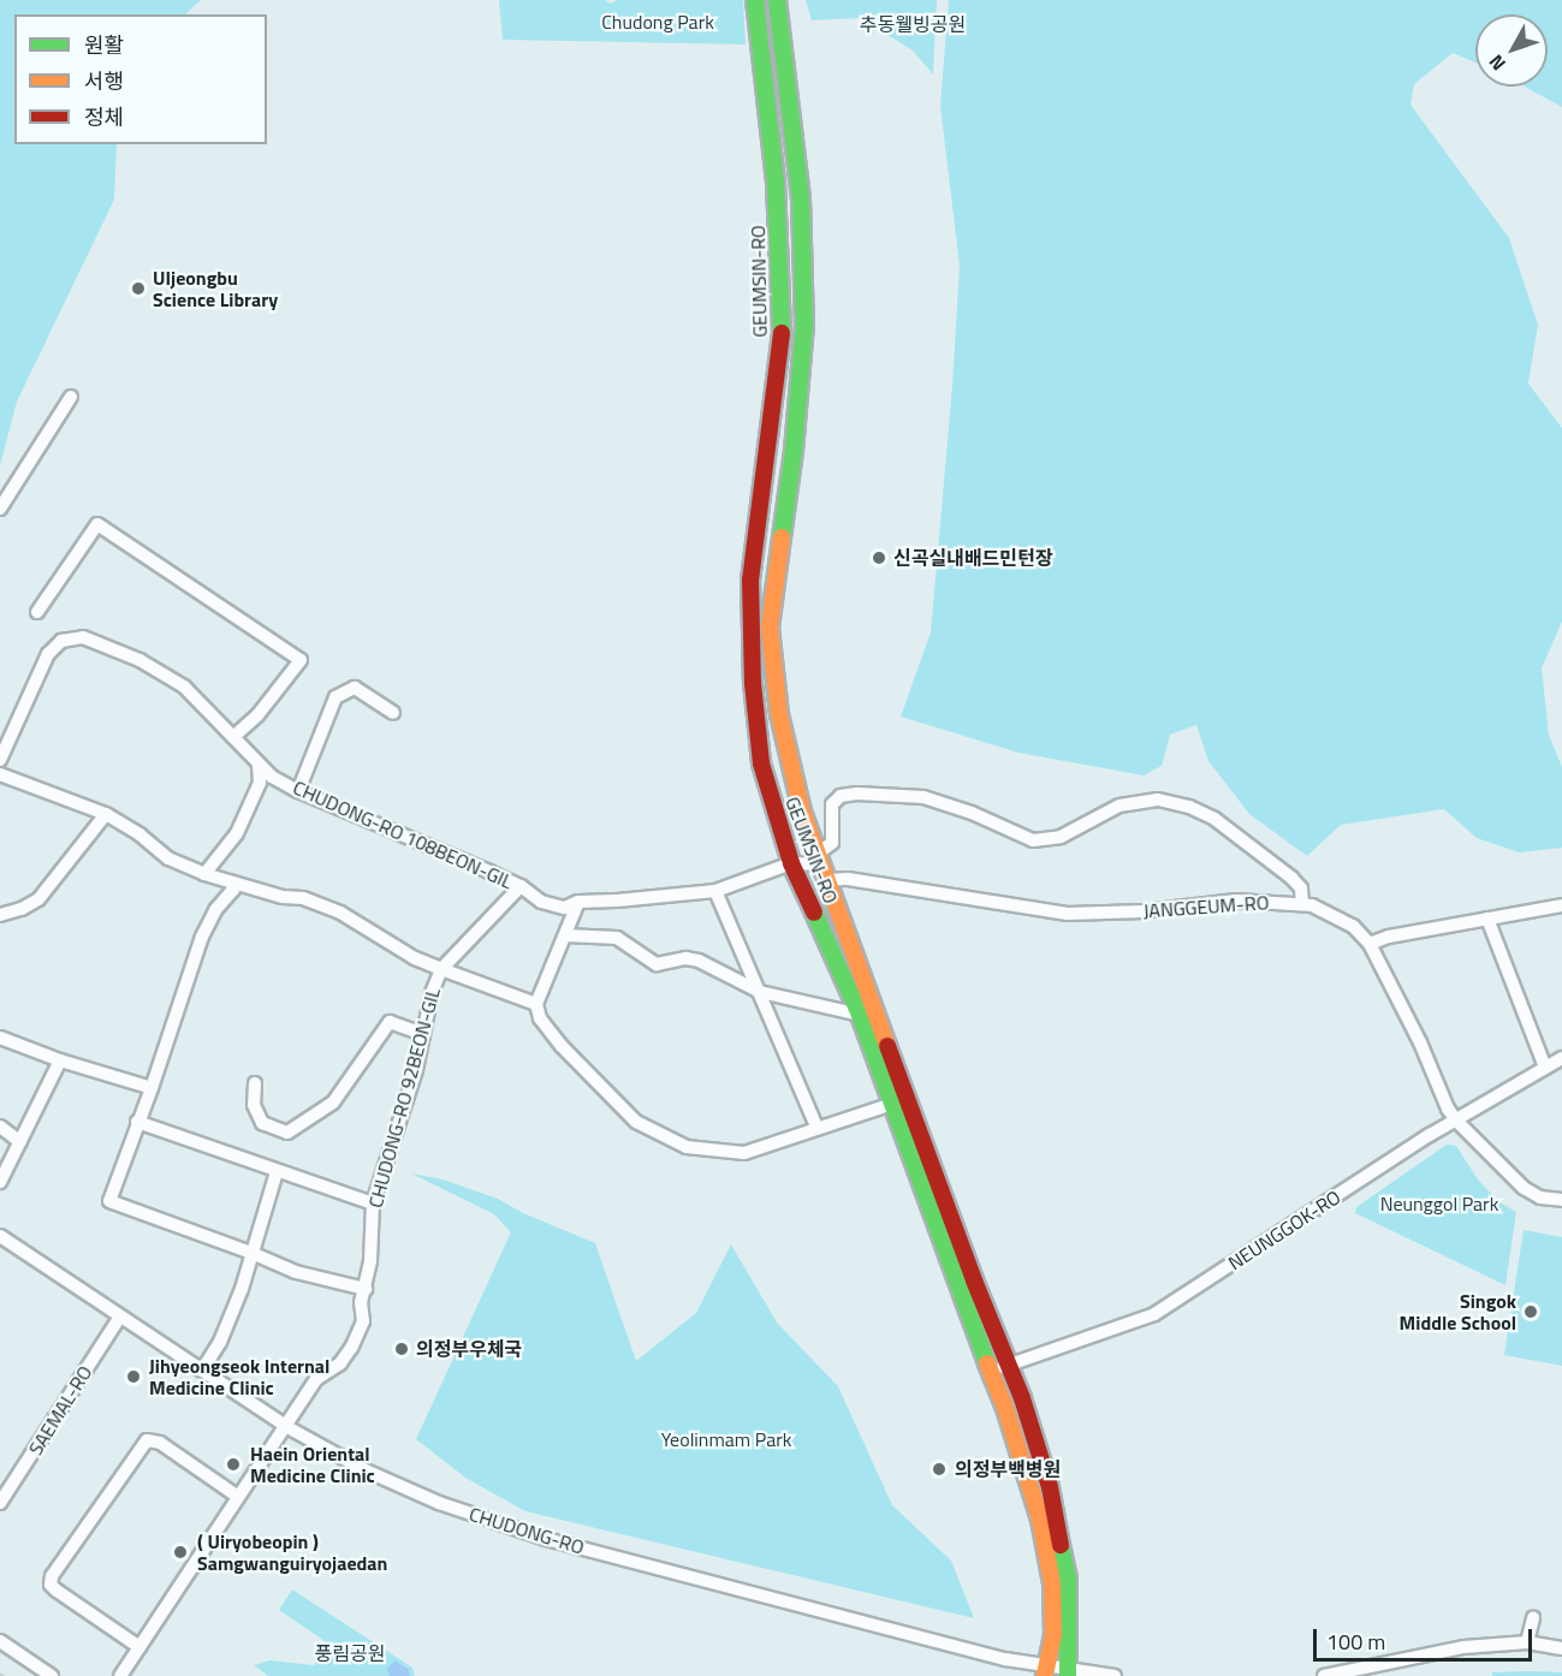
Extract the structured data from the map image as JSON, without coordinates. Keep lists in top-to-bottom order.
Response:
{
  "streets": {
    "main road": ["GEUMSIN-RO"],
    "street": [
      "CHUDONG-RO 108BEON-GIL",
      "JANGGEUM-RO",
      "CHUDONG-RO 92BEON-GIL",
      "NEUNGGOK-RO",
      "SAEMAL-RO",
      "CHUDONG-RO"
    ]
  },
  "crossings": [
    ["GEUMSIN-RO", "CHUDONG-RO 108BEON-GIL"],
    ["GEUMSIN-RO", "JANGGEUM-RO"],
    ["GEUMSIN-RO", "NEUNGGOK-RO"],
    ["GEUMSIN-RO", "CHUDONG-RO"],
    ["CHUDONG-RO 108BEON-GIL", "JANGGEUM-RO"],
    ["JANGGEUM-RO", "NEUNGGOK-RO"],
    ["CHUDONG-RO 92BEON-GIL", "CHUDONG-RO"],
    ["SAEMAL-RO", "CHUDONG-RO"]
  ],
  "parks": [
    "Chudong Park",
    "추동웰빙공원",
    "Neunggol Park",
    "Yeolinmam Park",
    "풍림공원"
  ],
  "places": [
    "UIjeongbu Science Library",
    "신곡실내배드민턴장",
    "Singok Middle School",
    "의정부우체국",
    "Jihyeongseok Internal Medicine Clinic",
    "Haein Oriental Medicine Clinic",
    "의정부백병원",
    "( Uiryobeopin ) Samgwanguiryojaedan"
  ],
  "legend": ["원활", "서행", "정체"],
  "scale_bar": "100 m",
  "north": "bottom left"
}
